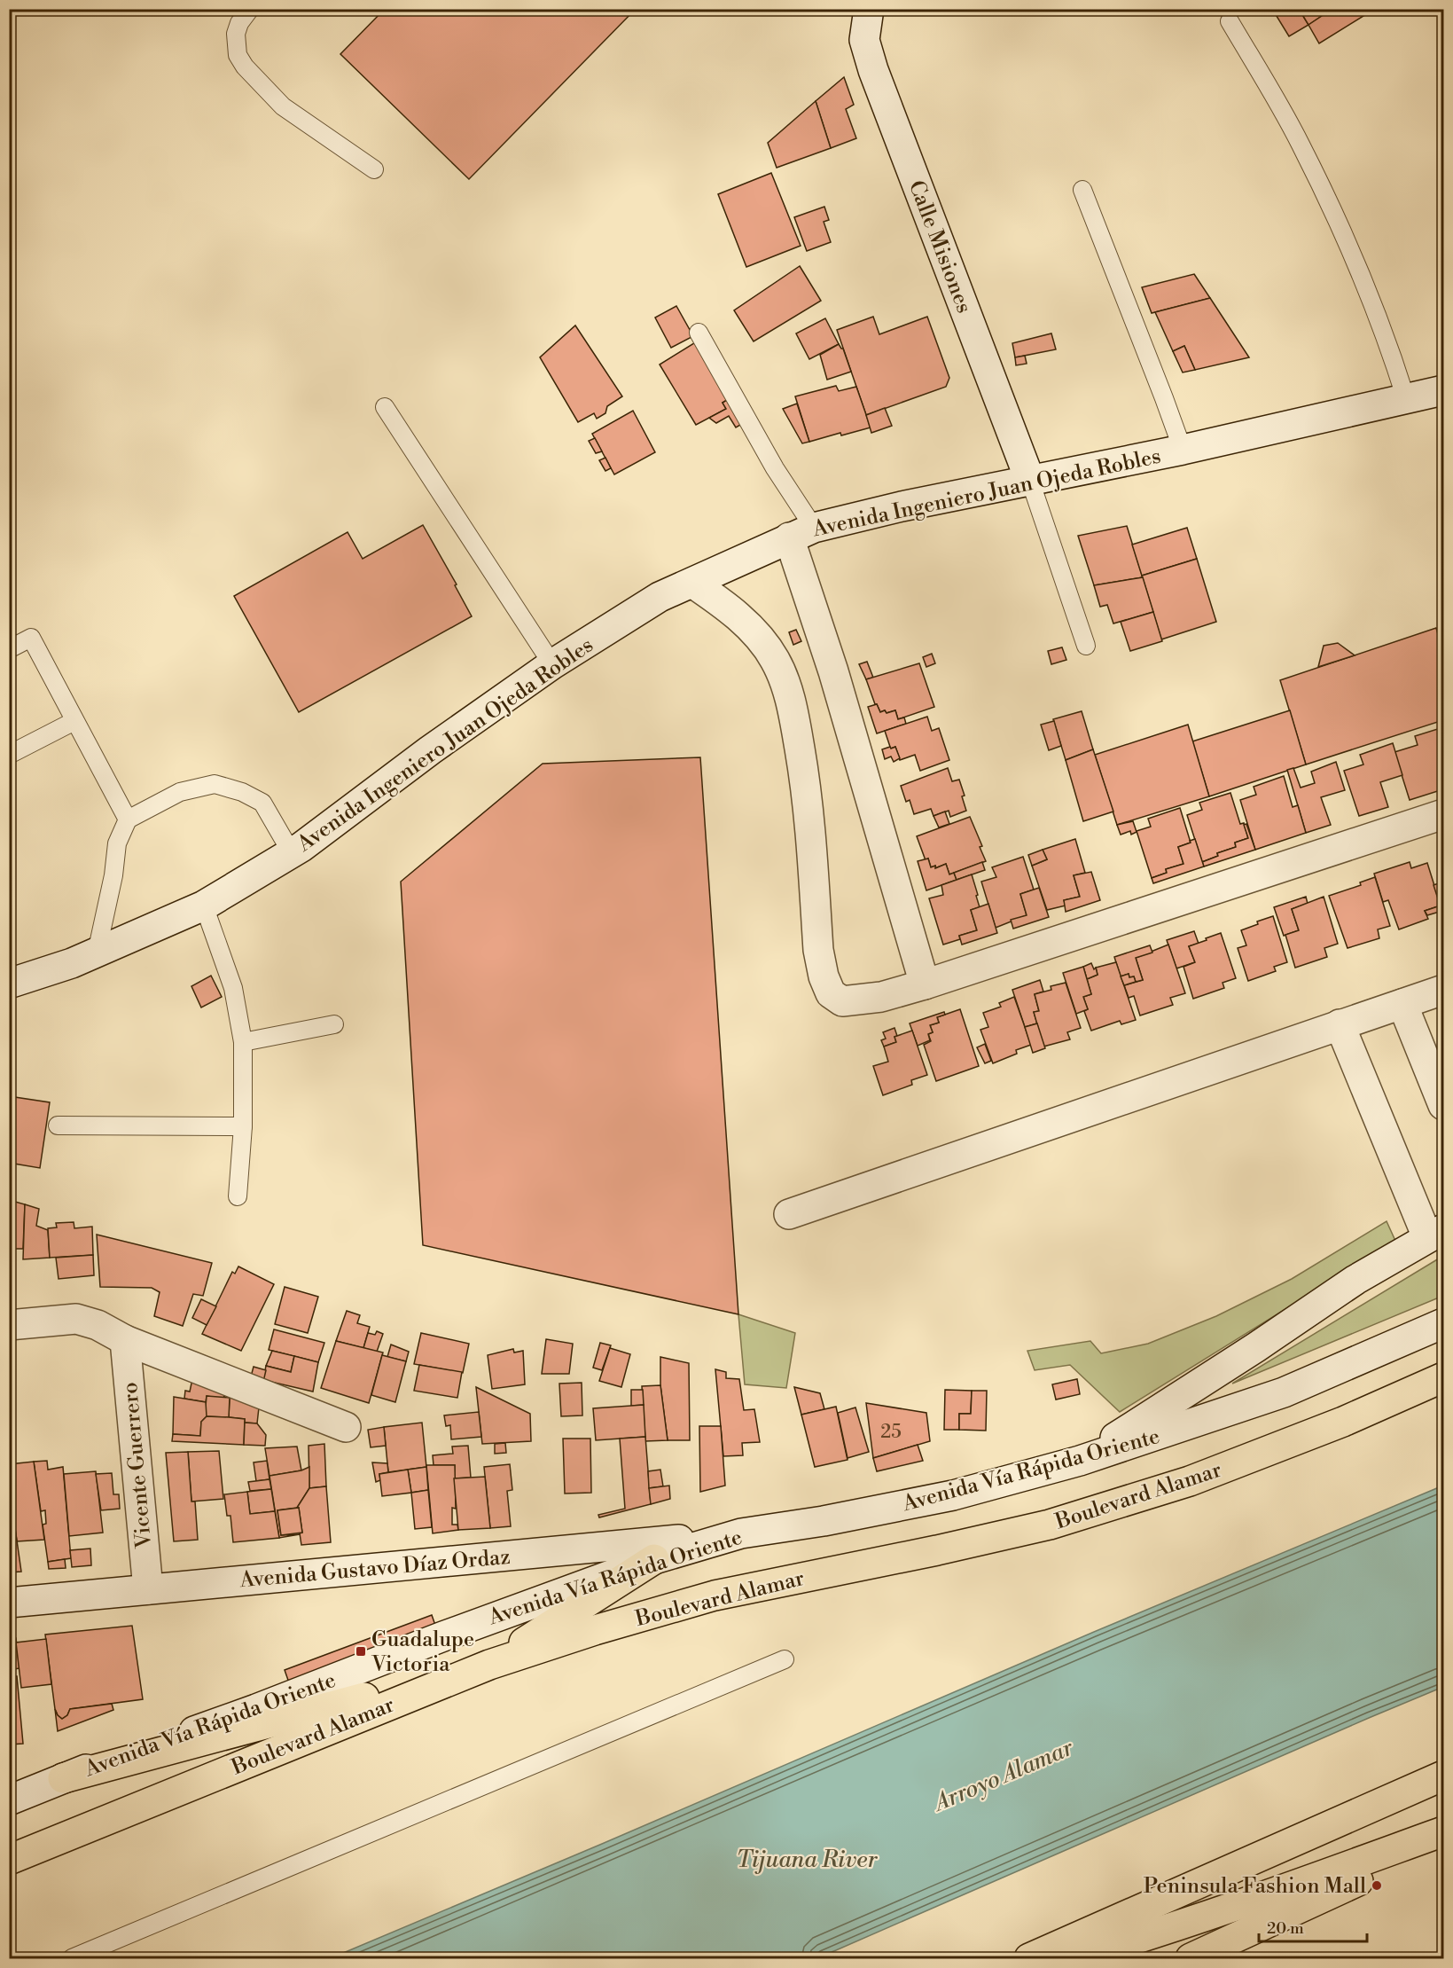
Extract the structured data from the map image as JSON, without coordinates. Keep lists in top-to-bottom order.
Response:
{
  "streets": {
    "highway": ["Boulevard Alamar"],
    "street": [
      "Calle Misiones",
      "Avenida Ingeniero Juan Ojeda Robles",
      "Vicente Guerrero",
      "Avenida Vía Rápida Oriente",
      "Avenida Gustavo Díaz Ordaz"
    ]
  },
  "crossings": [
    ["Calle Misiones", "Avenida Ingeniero Juan Ojeda Robles"],
    ["Vicente Guerrero", "Avenida Gustavo Díaz Ordaz"],
    ["Avenida Vía Rápida Oriente", "Avenida Gustavo Díaz Ordaz"]
  ],
  "water": ["Arroyo Alamar", "Tijuana River"],
  "places": {
    "transit": ["Guadalupe Victoria"],
    "other": ["Peninsula Fashion Mall"]
  },
  "house_numbers": ["25"],
  "scale_bar": "20 m"
}
